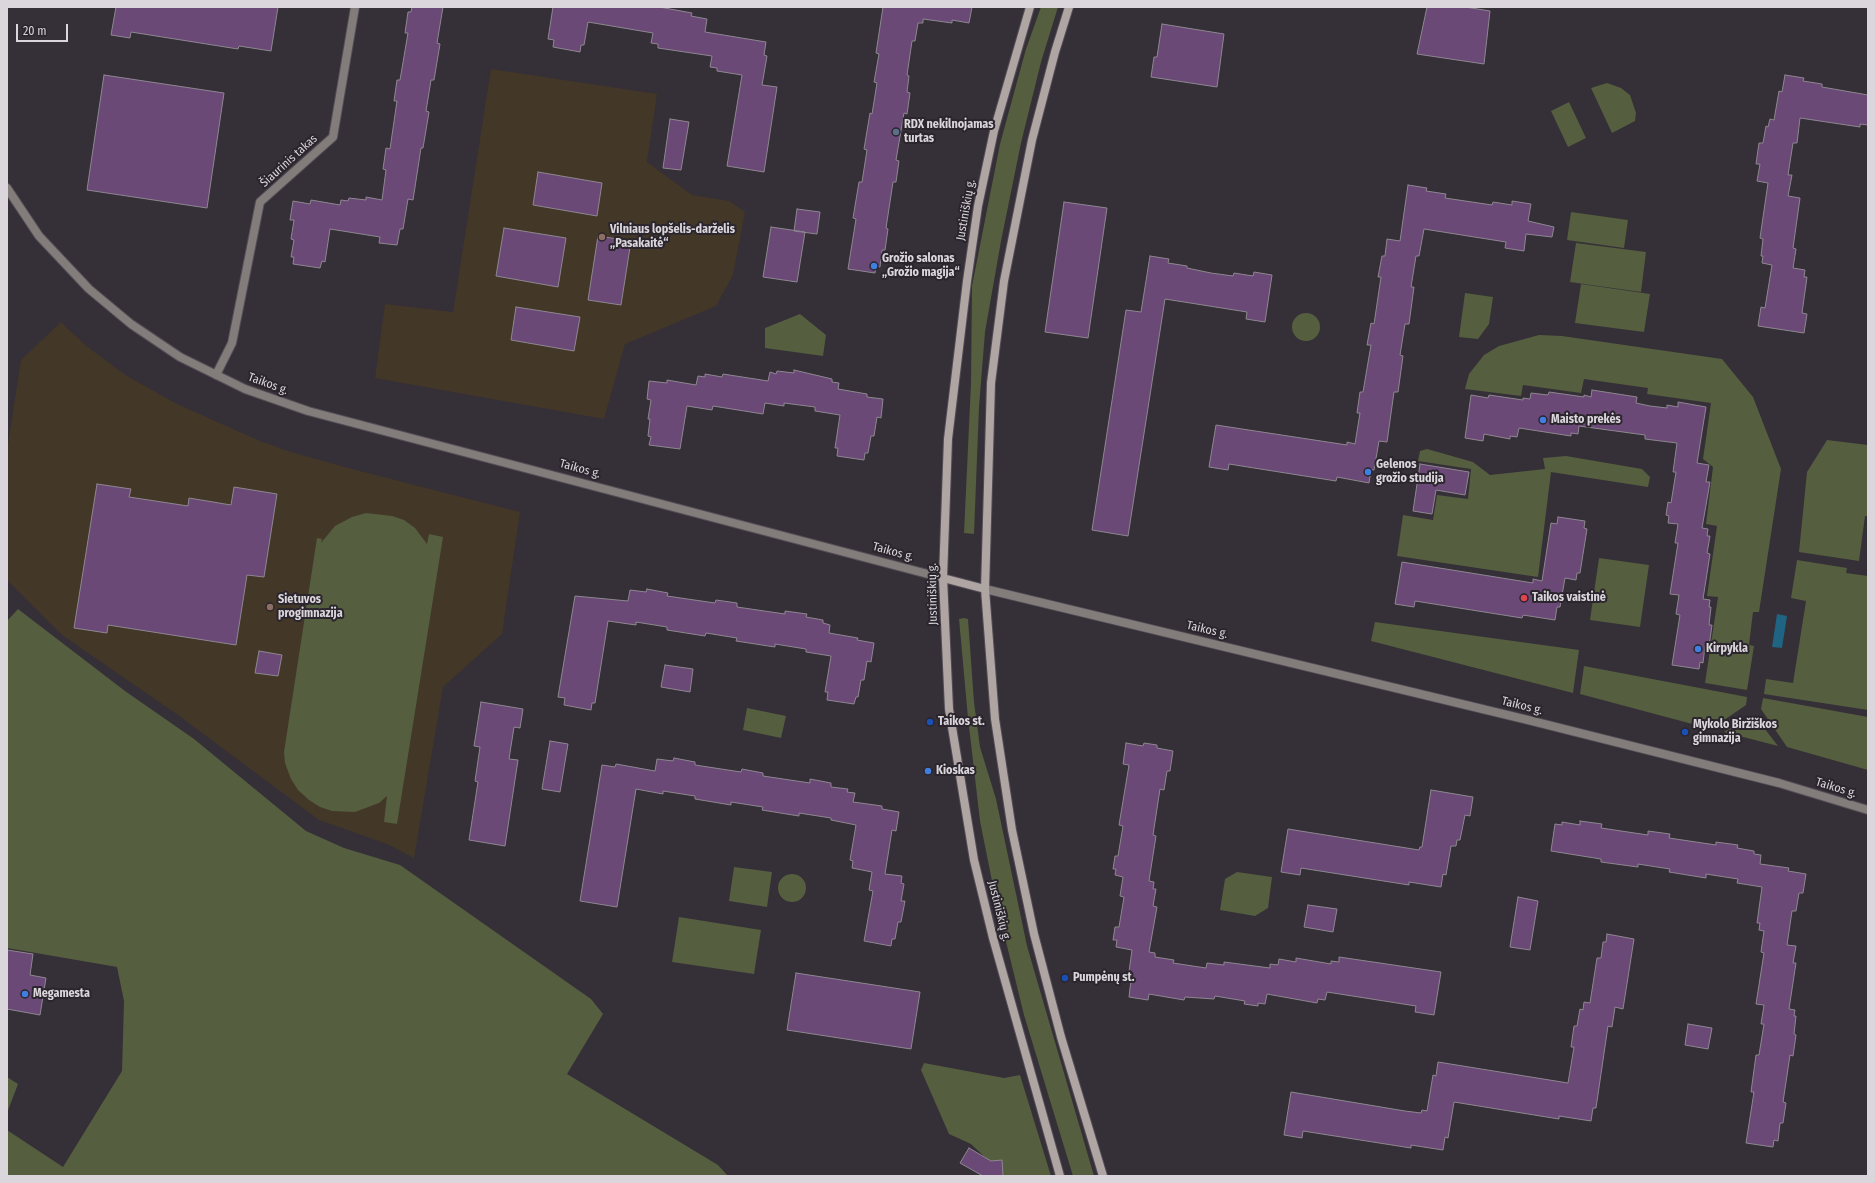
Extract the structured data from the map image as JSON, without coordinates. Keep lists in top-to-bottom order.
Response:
{
  "streets": {
    "main road": ["Justiniškių g.", "Taikos g."],
    "street": ["Šiaurinis takas"]
  },
  "crossings": [
    ["Šiaurinis takas", "Taikos g."],
    ["Justiniškių g.", "Taikos g."]
  ],
  "places": [
    "RDX nekilnojamas turtas",
    "Vilniaus lopšelis-darželis „Pasakaitė“",
    "Grožio salonas „Grožio magija“",
    "Maisto prekės",
    "Gelenos grožio studija",
    "Taikos vaistinė",
    "Sietuvos progimnazija",
    "Kirpykla",
    "Taikos st.",
    "Mykolo Biržiškos gimnazija",
    "Kioskas",
    "Pumpėnų st.",
    "Megamesta"
  ],
  "scale_bar": "20 m"
}
